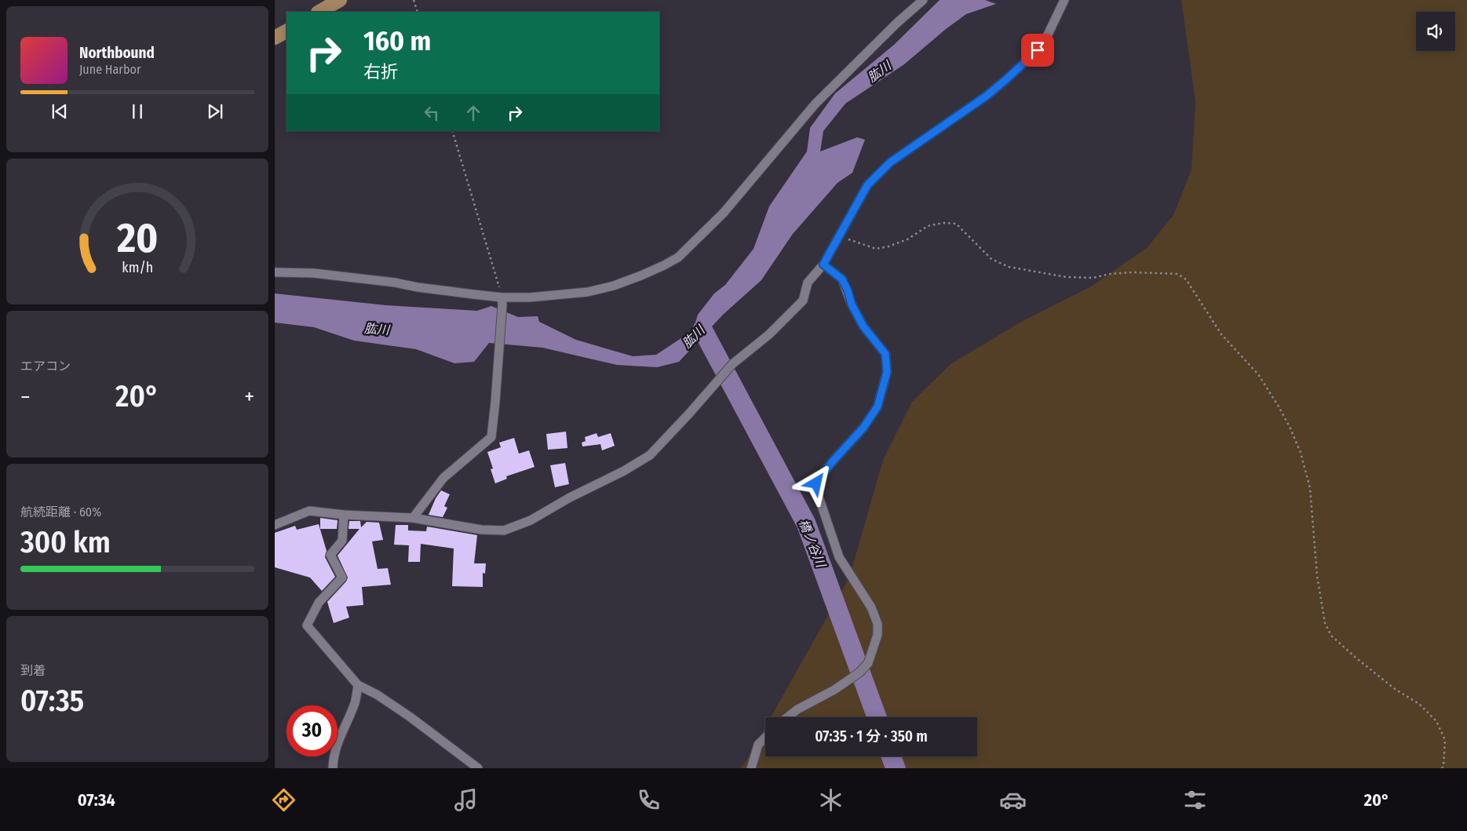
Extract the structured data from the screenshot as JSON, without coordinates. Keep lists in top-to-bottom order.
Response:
{
  "water": ["肱川", "橋ノ谷川"],
  "page": {
    "turn": ["160 m", "右折"],
    "song": ["Northbound", "June Harbor"],
    "tile": [
      "エアコン",
      ["航続距離 · 60%", "300 km"],
      ["到着", "07:35"]
    ],
    "heat": ["−", "20°", "+"],
    "limit": "30",
    "trip": "07:35 · 1 分 · 350 m",
    "tabs": ["07:34", "20°"],
    "gauge": ["20", "km/h"]
  }
}
